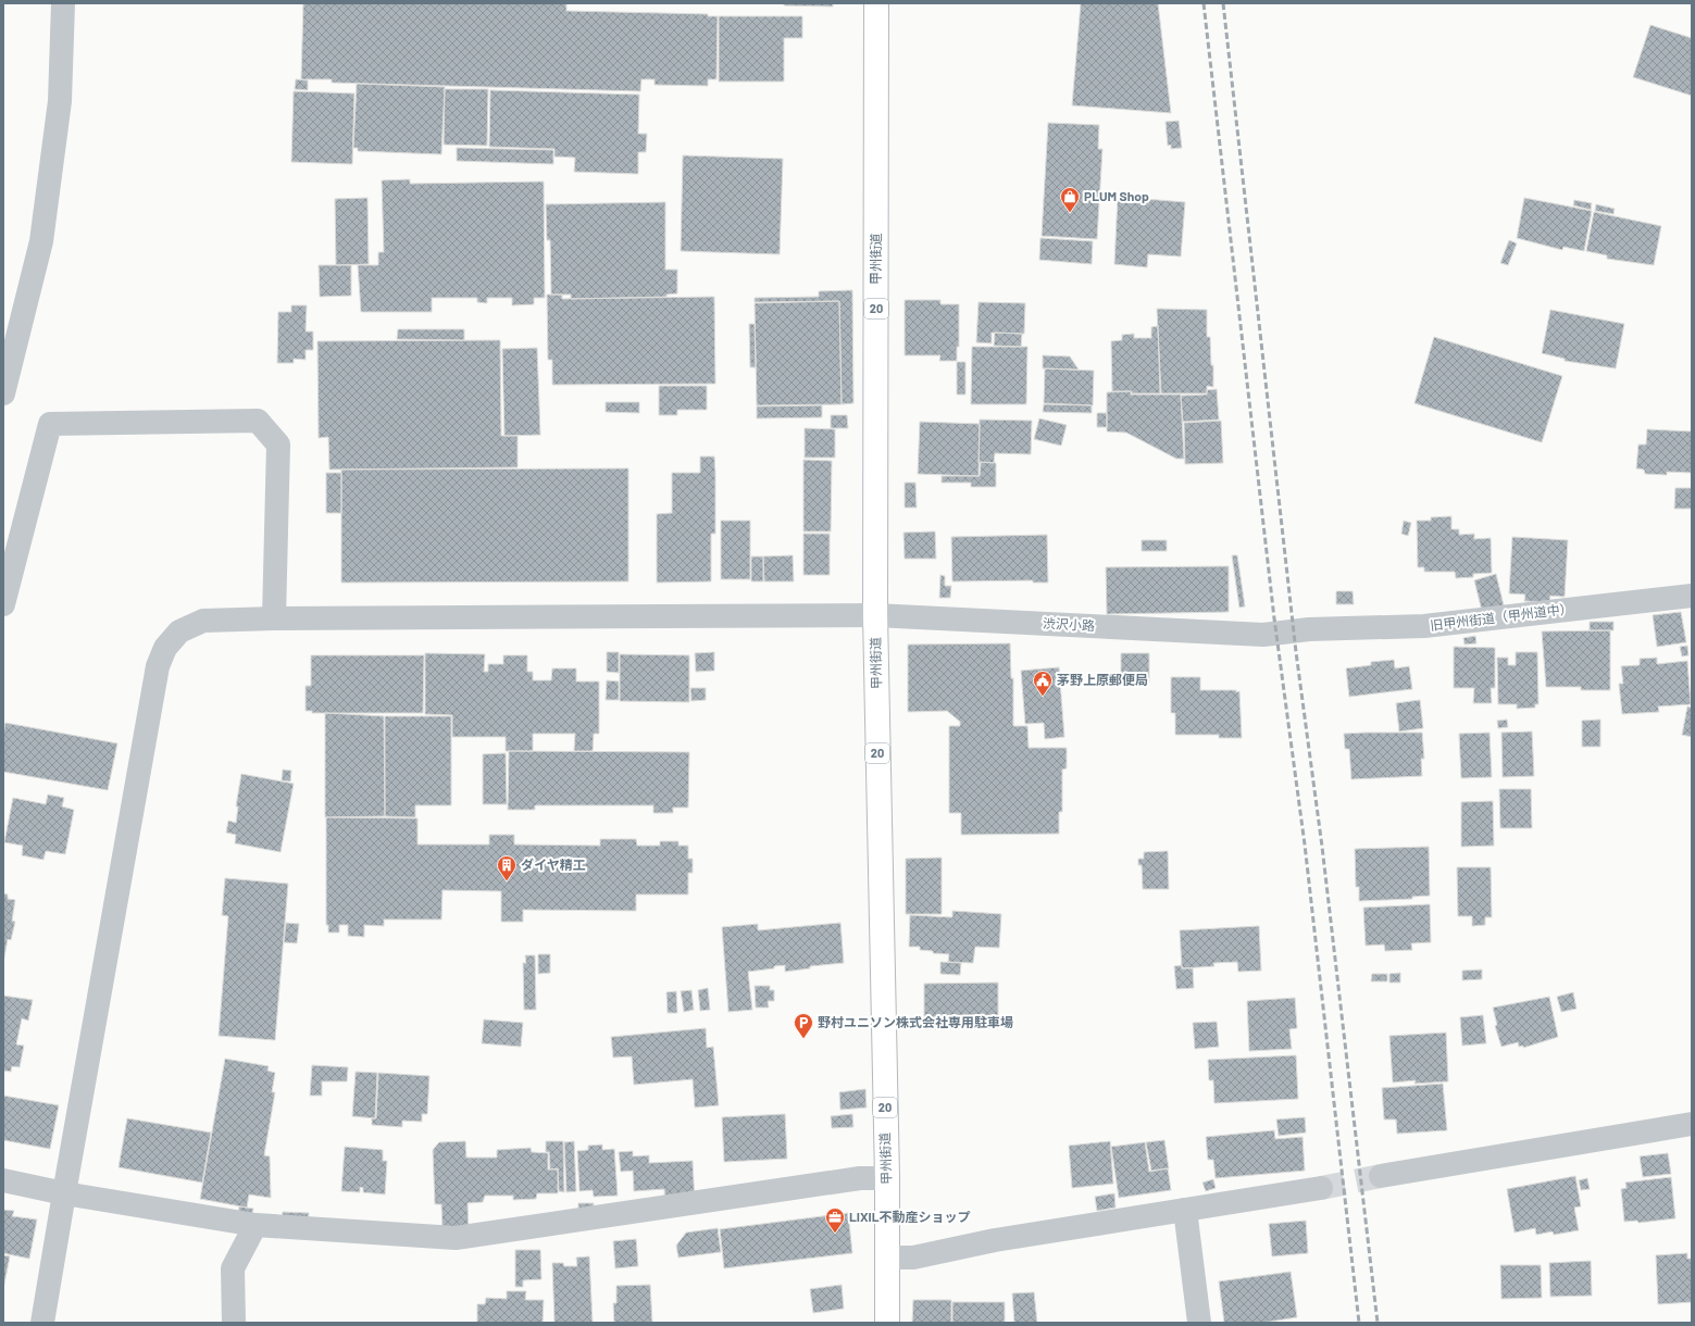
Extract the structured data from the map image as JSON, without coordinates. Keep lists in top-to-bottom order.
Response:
{
  "streets": {
    "highway": ["甲州街道", "20"],
    "street": ["旧甲州街道（甲州道中）", "渋沢小路"]
  },
  "crossings": [
    ["甲州街道", "渋沢小路"],
    ["旧甲州街道（甲州道中）", "渋沢小路"]
  ],
  "places": {
    "shop": ["PLUM Shop"],
    "public building": ["茅野上原郵便局"],
    "building": ["ダイヤ精工"],
    "parking": ["野村ユニソン株式会社専用駐車場"],
    "office": ["LIXIL不動産ショップ"]
  }
}
